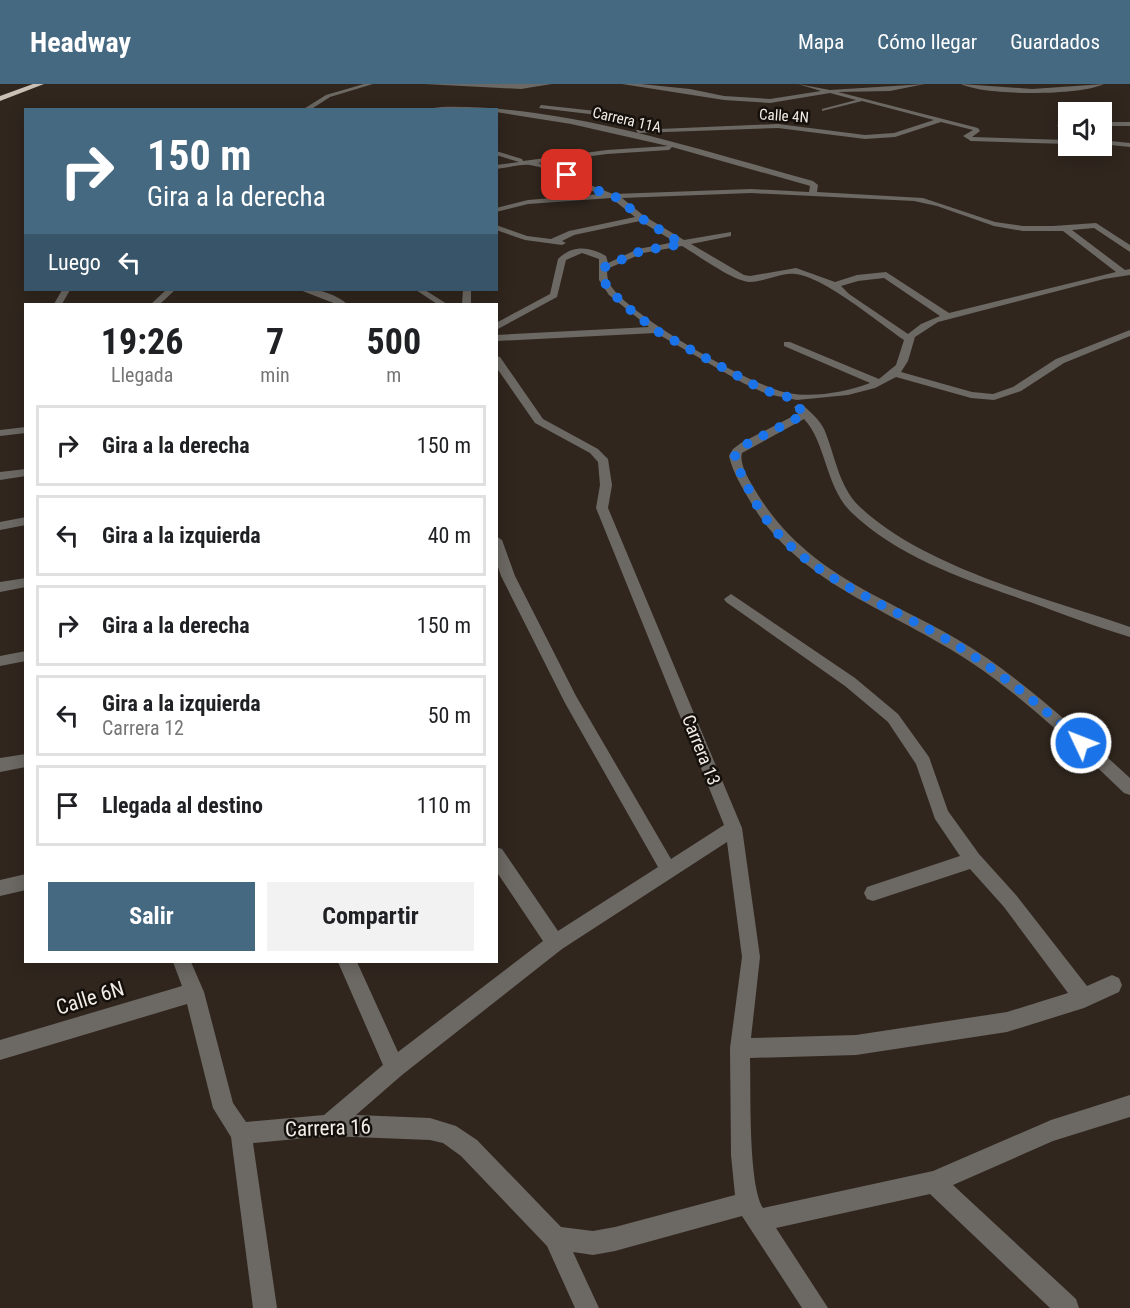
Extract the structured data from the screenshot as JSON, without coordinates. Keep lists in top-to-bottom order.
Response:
{
  "streets": {
    "street": [
      "Calle 4N",
      "Carrera 11A",
      "Carrera 13",
      "Calle 6N",
      "Carrera 16"
    ]
  },
  "crossings": [
    ["Calle 4N", "Carrera 11A"]
  ],
  "page": {
    "header": "Headway",
    "nav": ["Mapa", "Cómo llegar", "Guardados"],
    "turn": ["150 m", "Gira a la derecha"],
    "then": "Luego",
    "eta": [
      "19:26",
      "Llegada",
      "7",
      "min",
      "500",
      "m"
    ],
    "list": [
      {
        "name": "Gira a la derecha",
        "value": "150 m"
      },
      {
        "name": "Gira a la izquierda",
        "value": "40 m"
      },
      {
        "name": "Gira a la derecha",
        "value": "150 m"
      },
      {
        "name": "Gira a la izquierda",
        "note": "Carrera 12",
        "value": "50 m"
      },
      {
        "name": "Llegada al destino",
        "value": "110 m"
      }
    ],
    "buttons": ["Salir", "Compartir"]
  }
}
